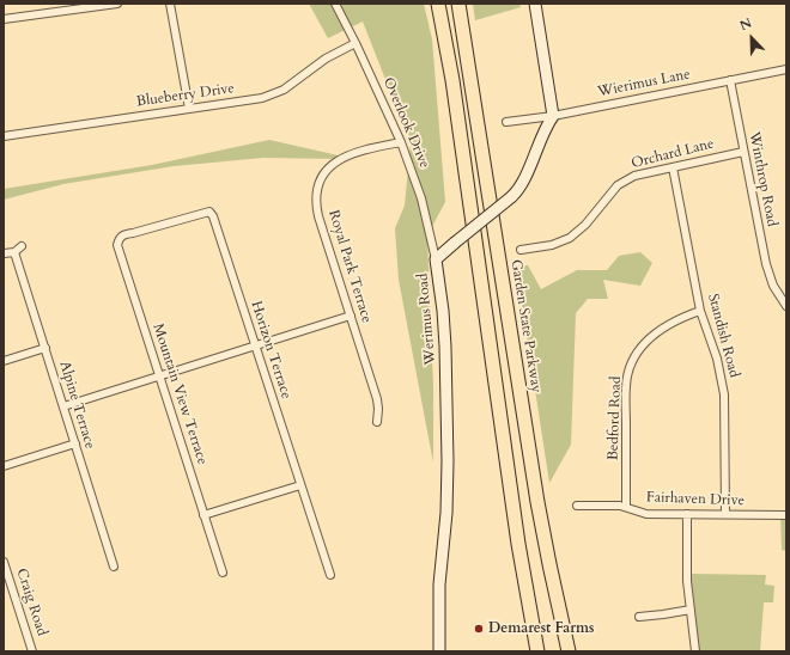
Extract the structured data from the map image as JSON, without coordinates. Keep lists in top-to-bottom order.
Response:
{
  "streets": {
    "highway": ["Garden State Parkway"],
    "main road": ["Werimus Road"],
    "street": [
      "Wierimus Lane",
      "Blueberry Drive",
      "Overlook Drive",
      "Orchard Lane",
      "Winthrop Road",
      "Royal Park Terrace",
      "Standish Road",
      "Horizon Terrace",
      "Mountain View Terrace",
      "Alpine Terrace",
      "Bedford Road",
      "Fairhaven Drive",
      "Craig Road"
    ]
  },
  "crossings": [
    ["Wierimus Lane", "Winthrop Road"],
    ["Wierimus Lane", "Werimus Road"],
    ["Blueberry Drive", "Overlook Drive"],
    ["Overlook Drive", "Royal Park Terrace"],
    ["Overlook Drive", "Werimus Road"],
    ["Orchard Lane", "Winthrop Road"],
    ["Orchard Lane", "Standish Road"],
    ["Standish Road", "Bedford Road"],
    ["Standish Road", "Fairhaven Drive"],
    ["Horizon Terrace", "Mountain View Terrace"],
    ["Bedford Road", "Fairhaven Drive"]
  ],
  "places": ["Demarest Farms"],
  "north": "top left"
}
